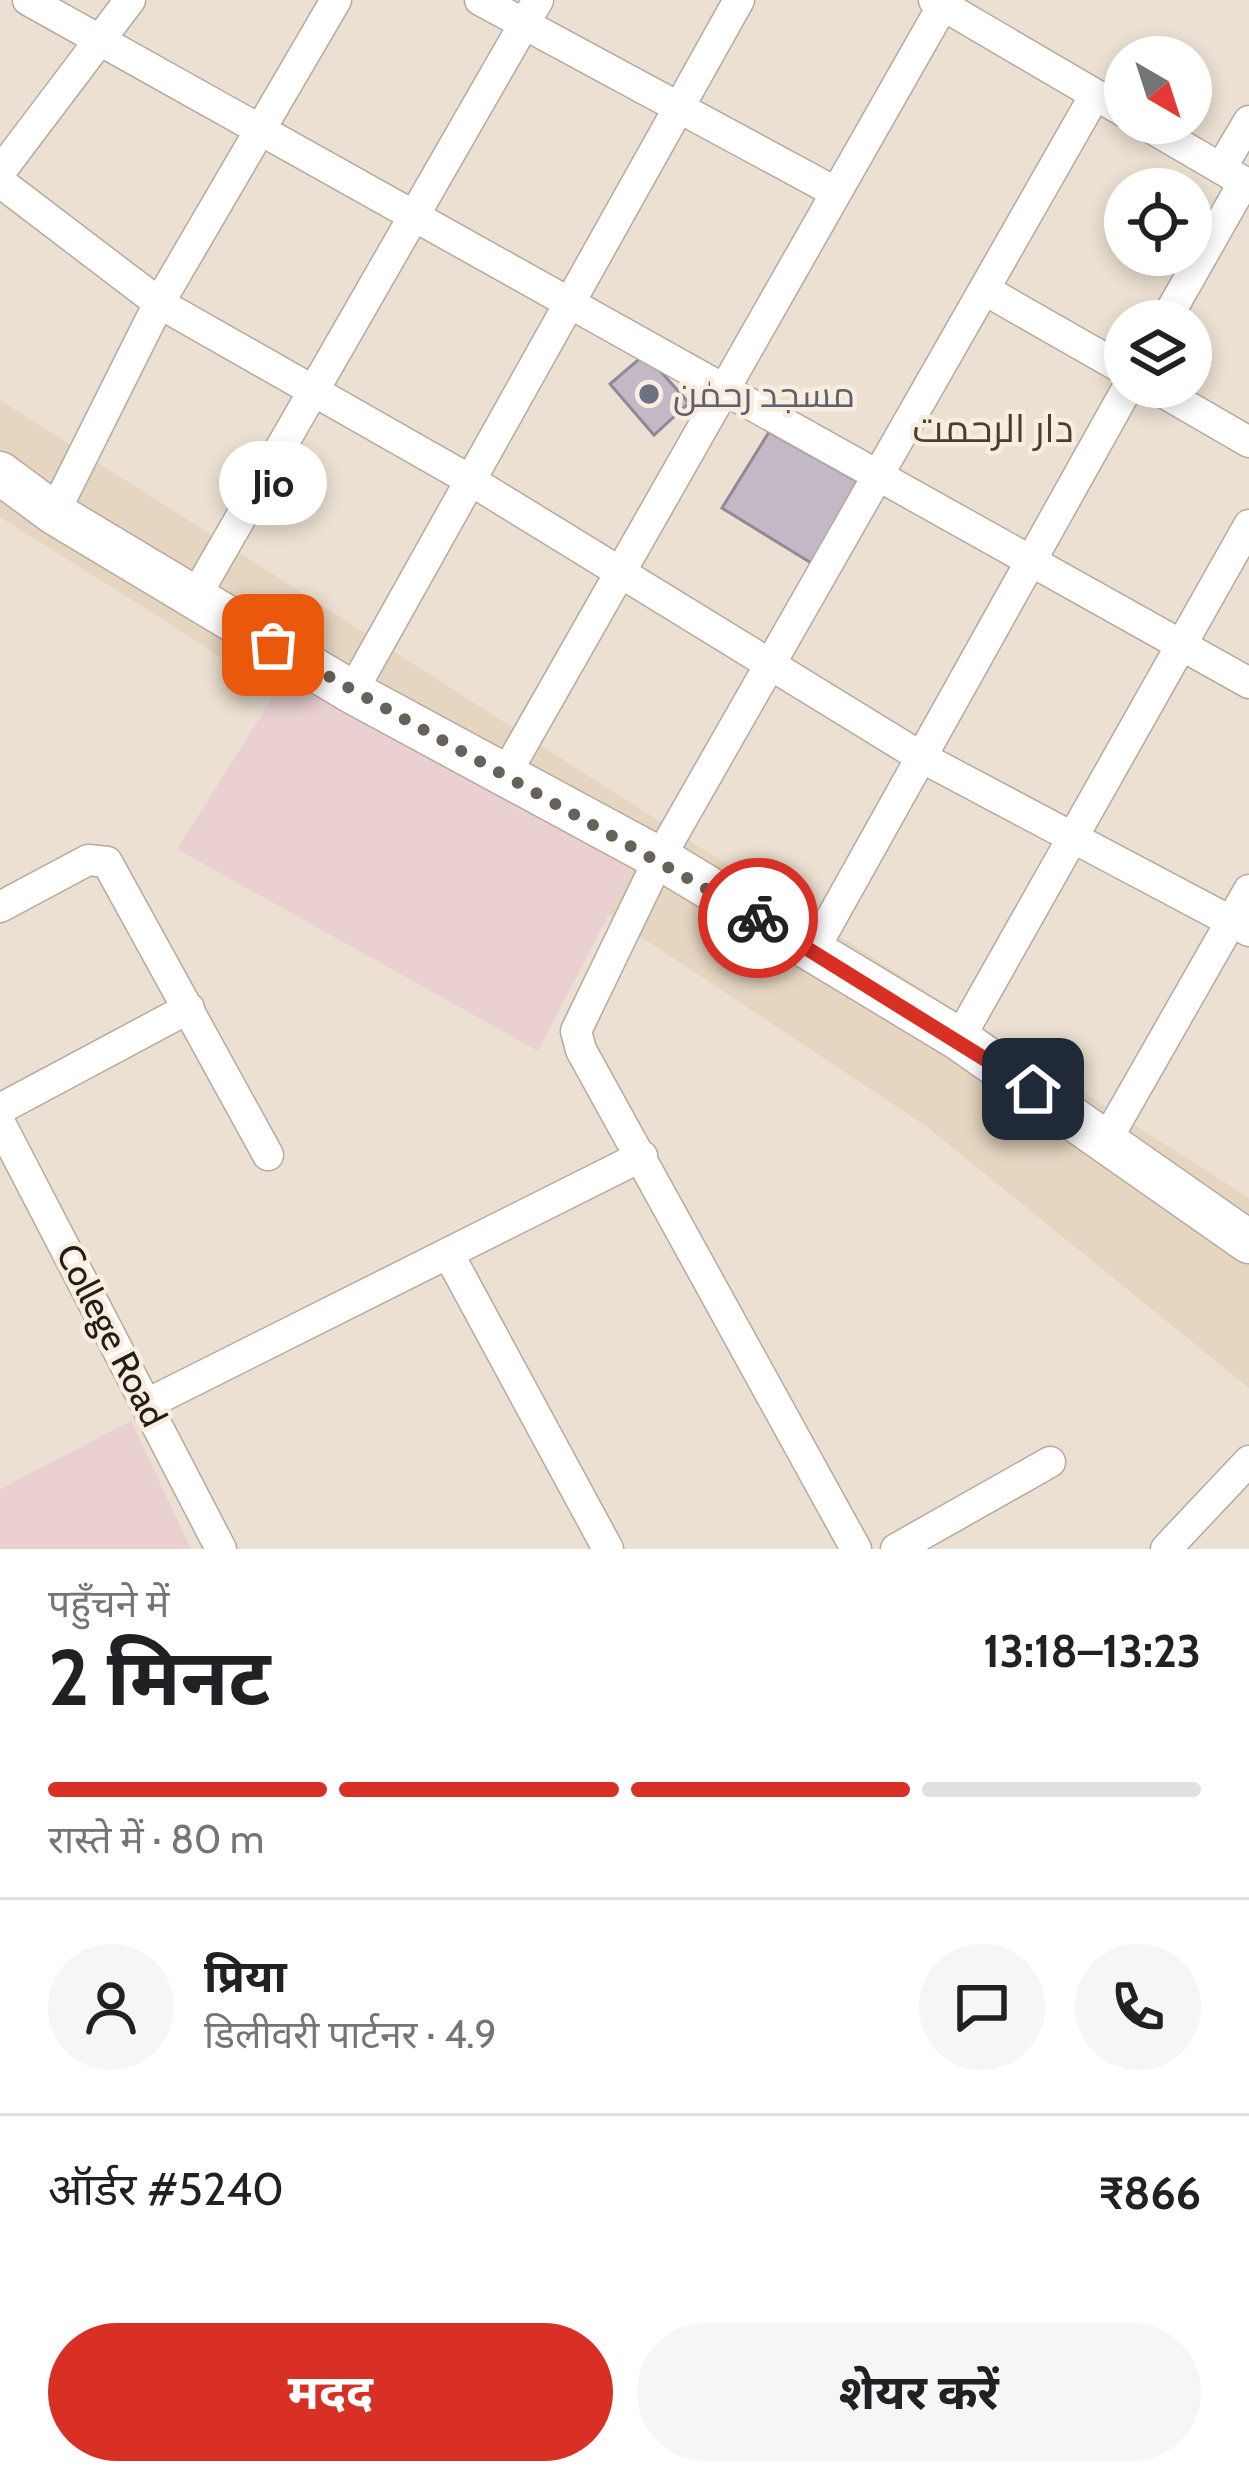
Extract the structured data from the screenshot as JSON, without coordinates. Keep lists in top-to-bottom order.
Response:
{
  "streets": {
    "street": ["College Road"]
  },
  "districts": ["دار الرحمت"],
  "places": ["مسجد رحمٰن", "Jio"],
  "north": "bottom right",
  "page": {
    "bubble": "Jio",
    "heading": ["2 मिनट", "पहुँचने में", "13:18–13:23"],
    "panel": [
      "प्रिया",
      "डिलीवरी पार्टनर · 4.9",
      "ऑर्डर #5240",
      "₹866"
    ],
    "bar": "रास्ते में · 80 m",
    "buttons": ["मदद", "शेयर करें"]
  }
}
